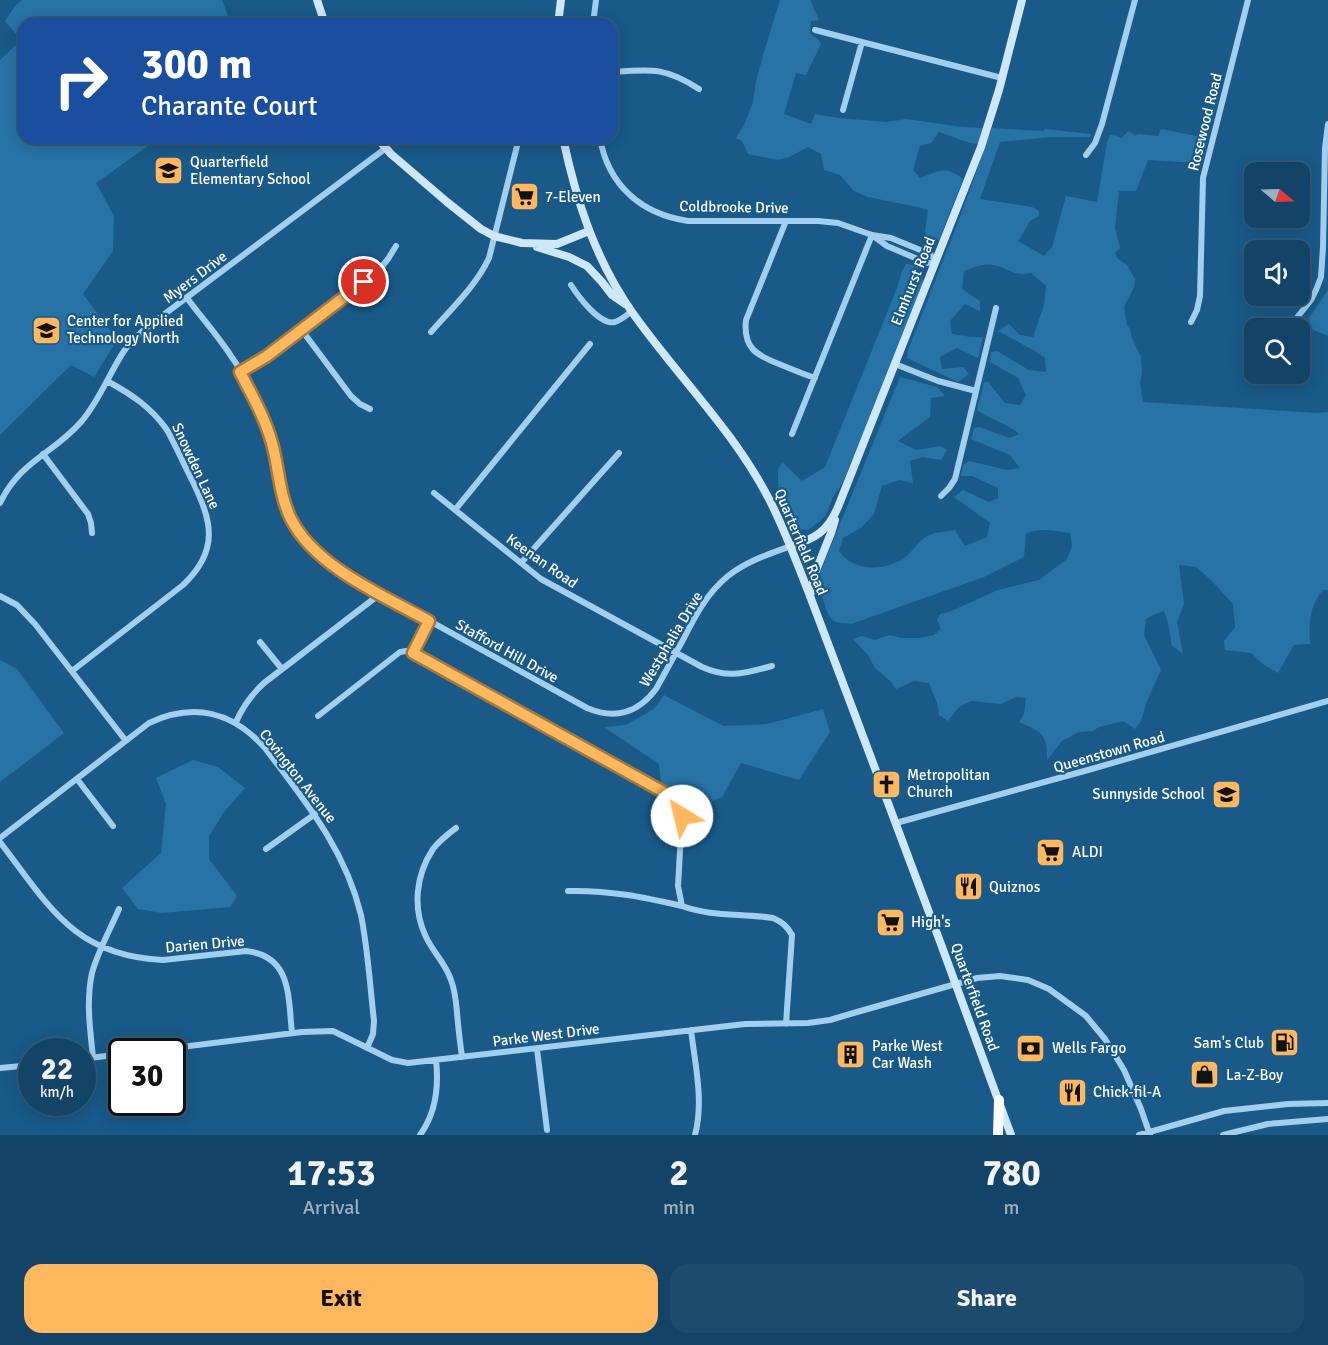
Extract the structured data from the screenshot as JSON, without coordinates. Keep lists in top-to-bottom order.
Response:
{
  "streets": {
    "main road": ["Elmhurst Road", "Quarterfield Road"],
    "street": [
      "Rosewood Road",
      "Coldbrooke Drive",
      "Myers Drive",
      "Snowden Lane",
      "Keenan Road",
      "Westphalia Drive",
      "Stafford Hill Drive",
      "Queenstown Road",
      "Covington Avenue",
      "Darien Drive",
      "Parke West Drive"
    ]
  },
  "crossings": [
    ["Coldbrooke Drive", "Elmhurst Road"],
    ["Myers Drive", "Snowden Lane"],
    ["Myers Drive", "Stafford Hill Drive"],
    ["Elmhurst Road", "Quarterfield Road"],
    ["Elmhurst Road", "Westphalia Drive"],
    ["Quarterfield Road", "Westphalia Drive"],
    ["Quarterfield Road", "Queenstown Road"],
    ["Quarterfield Road", "Parke West Drive"],
    ["Keenan Road", "Westphalia Drive"],
    ["Westphalia Drive", "Stafford Hill Drive"],
    ["Covington Avenue", "Darien Drive"],
    ["Covington Avenue", "Parke West Drive"],
    ["Darien Drive", "Parke West Drive"]
  ],
  "places": {
    "school or university": ["Quarterfield Elementary School", "Center for Applied Technology North", "Sunnyside School"],
    "supermarket": ["7-Eleven", "ALDI", "High's"],
    "church": ["Metropolitan Church"],
    "restaurant": ["Quiznos", "Chick-fil-A"],
    "fuel station": ["Sam's Club"],
    "bank": ["Wells Fargo"],
    "building": ["Parke West Car Wash"],
    "shop": ["La-Z-Boy"]
  },
  "north": "right",
  "page": {
    "turn": ["300 m", "Charante Court"],
    "speed": "22 km/h",
    "limit": "30",
    "eta": [
      "17:53",
      "Arrival",
      "2",
      "min",
      "780",
      "m"
    ],
    "buttons": ["Exit", "Share"]
  }
}
